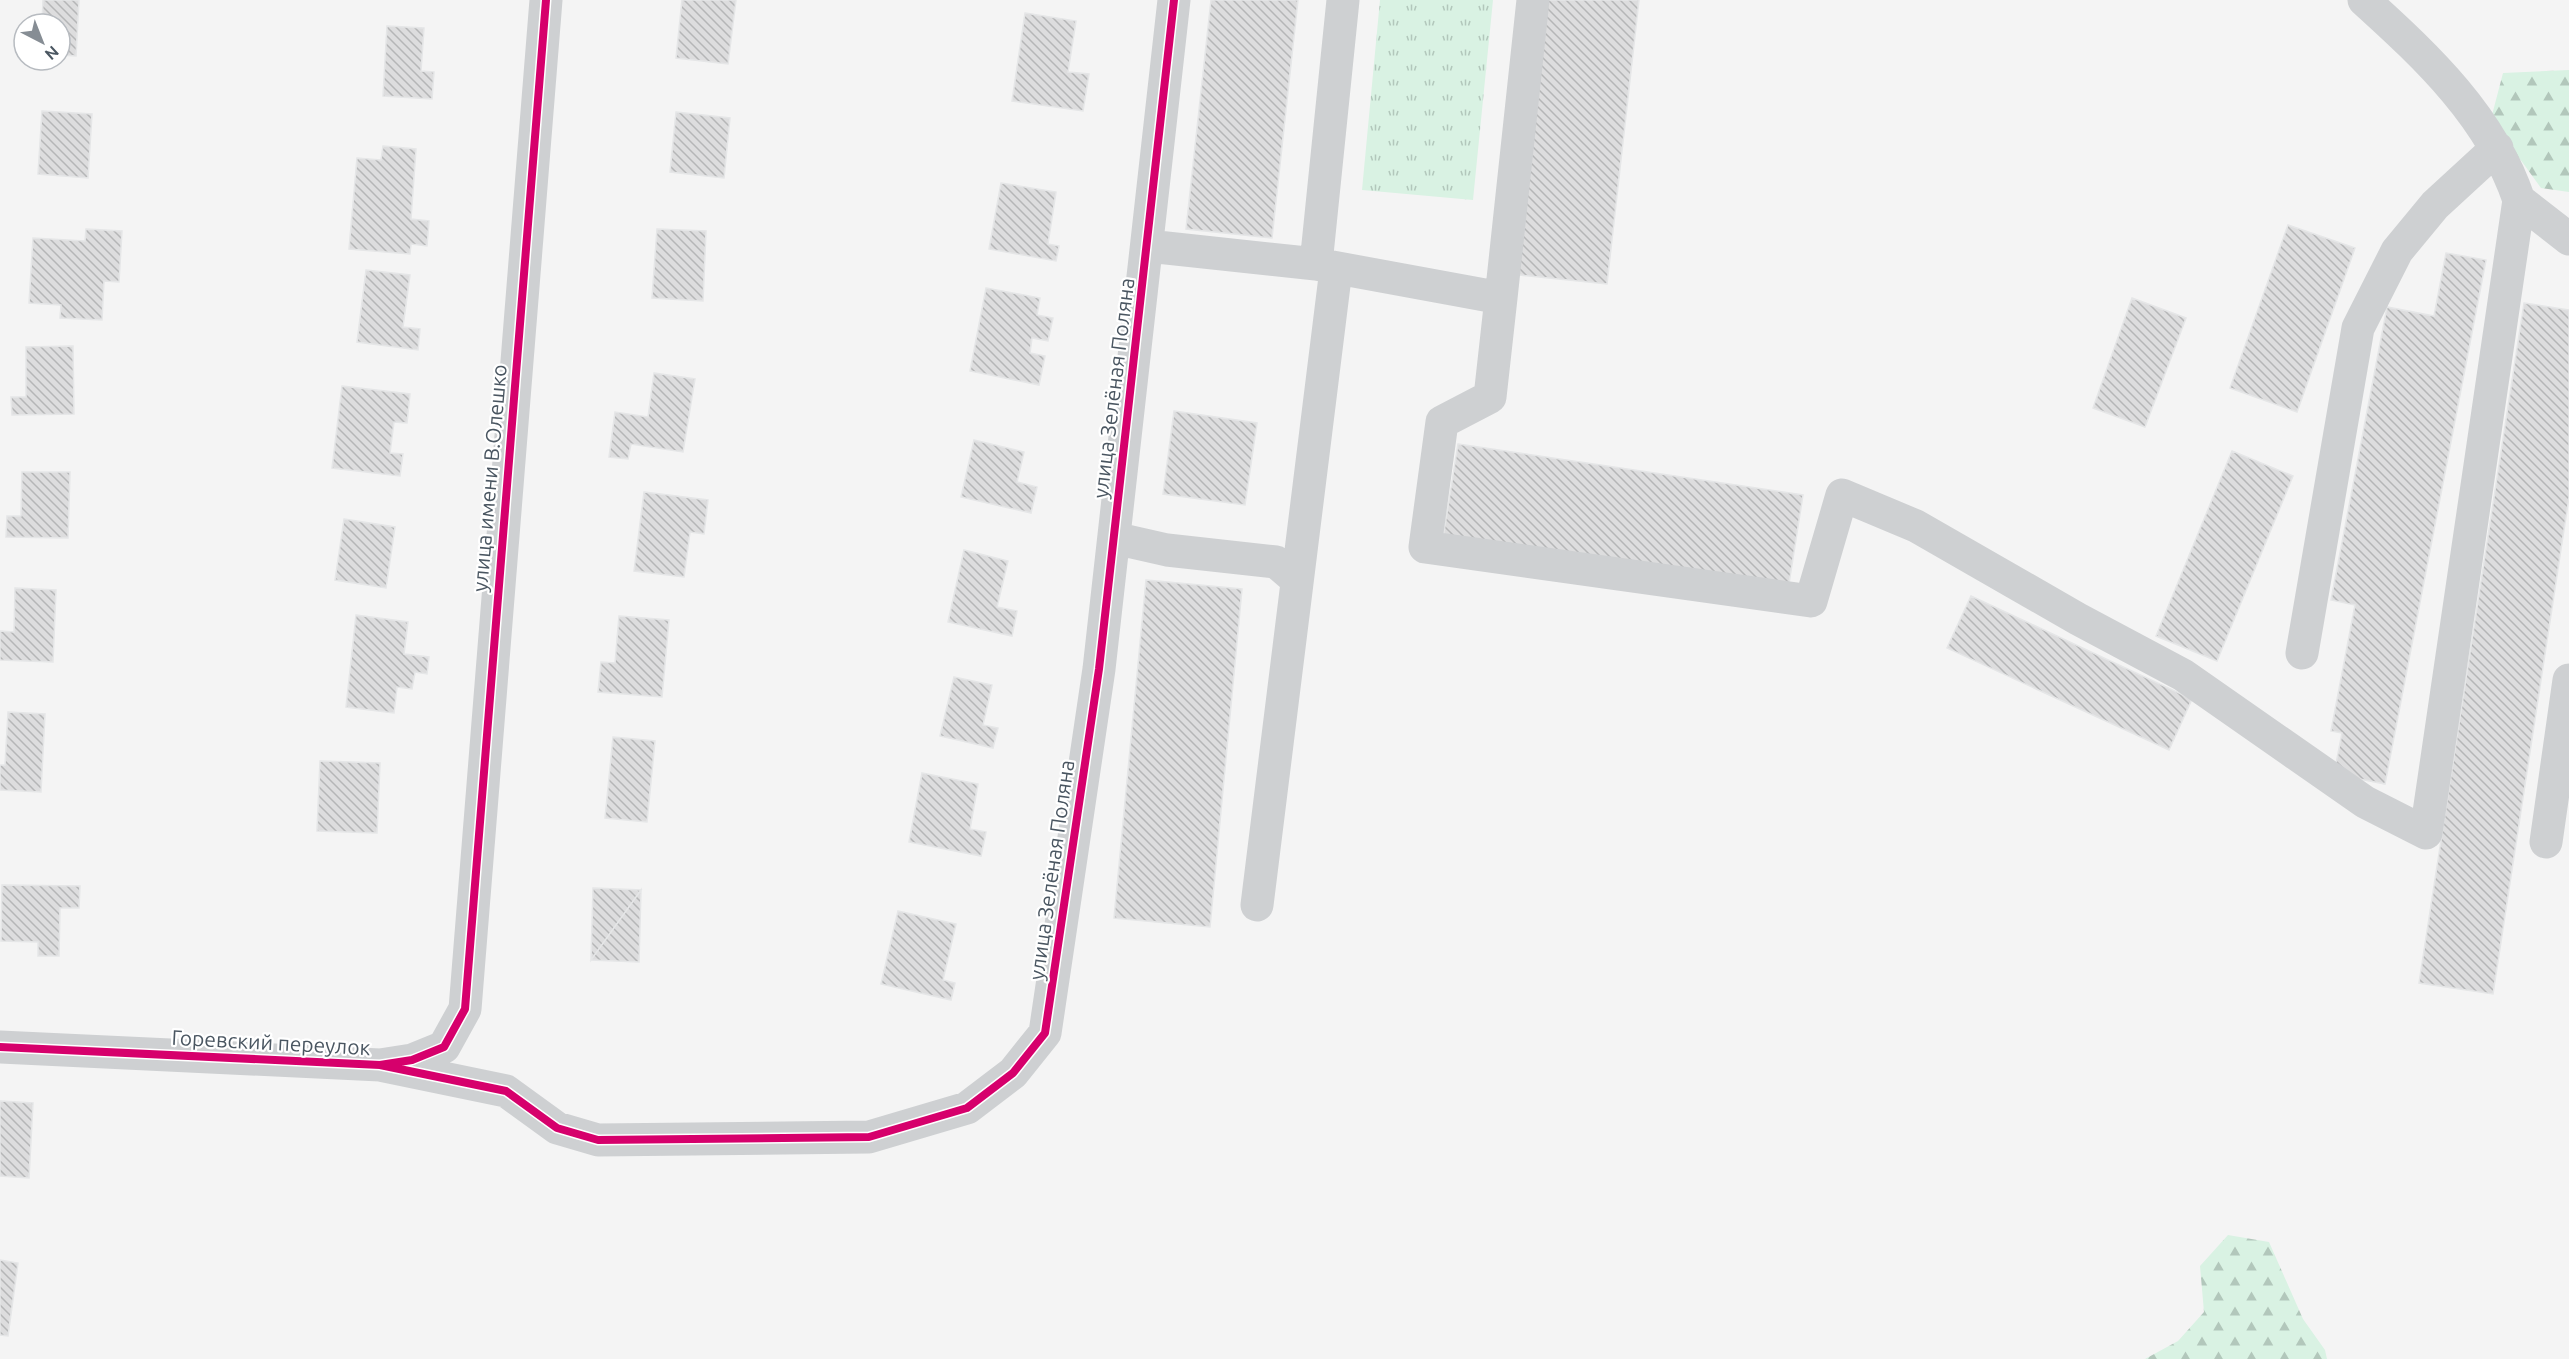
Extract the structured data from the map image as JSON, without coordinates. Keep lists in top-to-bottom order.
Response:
{
  "streets": {
    "street": ["улица Зелёная Поляна", "улица имени В.Олешко", "Горевский переулок"]
  },
  "crossings": [
    ["улица Зелёная Поляна", "Горевский переулок"],
    ["улица имени В.Олешко", "Горевский переулок"]
  ],
  "north": "bottom right"
}
